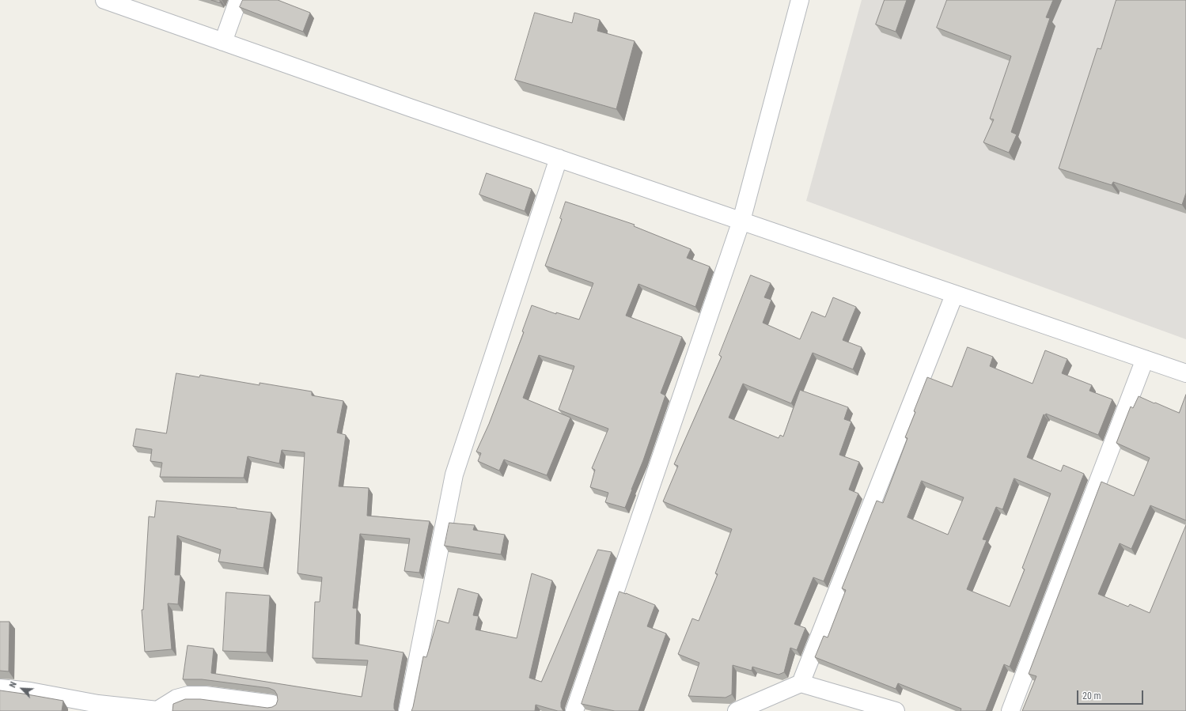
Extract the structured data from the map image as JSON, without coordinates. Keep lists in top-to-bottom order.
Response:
{
  "scale_bar": "20 m",
  "north": "top left"
}
